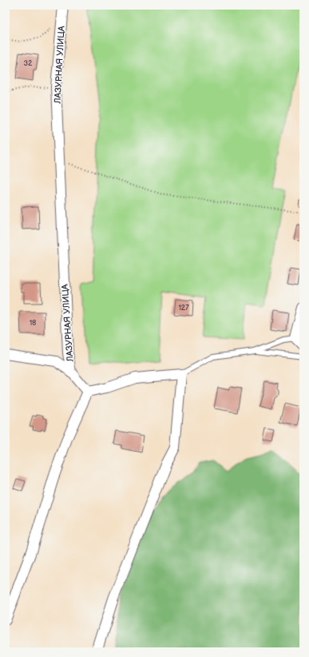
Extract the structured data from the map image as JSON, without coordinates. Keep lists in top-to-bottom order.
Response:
{
  "streets": {
    "street": ["ЛАЗУРНАЯ УЛИЦА"]
  },
  "house_numbers": ["32", "127", "18"]
}
